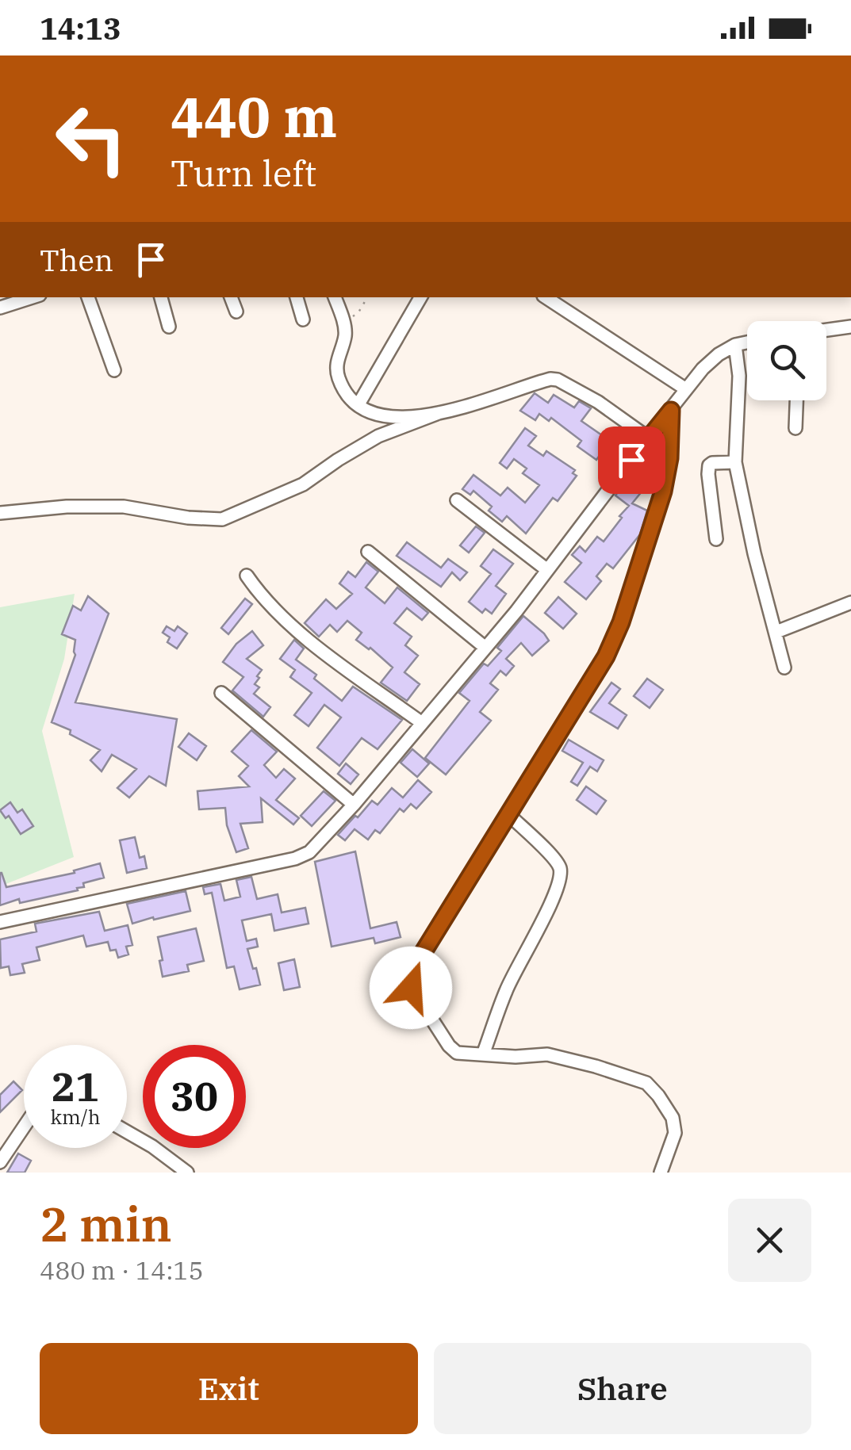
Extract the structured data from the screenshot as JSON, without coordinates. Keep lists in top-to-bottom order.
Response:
{
  "page": {
    "status": "14:13",
    "turn": ["440 m", "Turn left"],
    "then": "Then",
    "speed": "21 km/h",
    "limit": "30",
    "heading": ["2 min", "480 m · 14:15"],
    "buttons": ["Exit", "Share"]
  }
}
